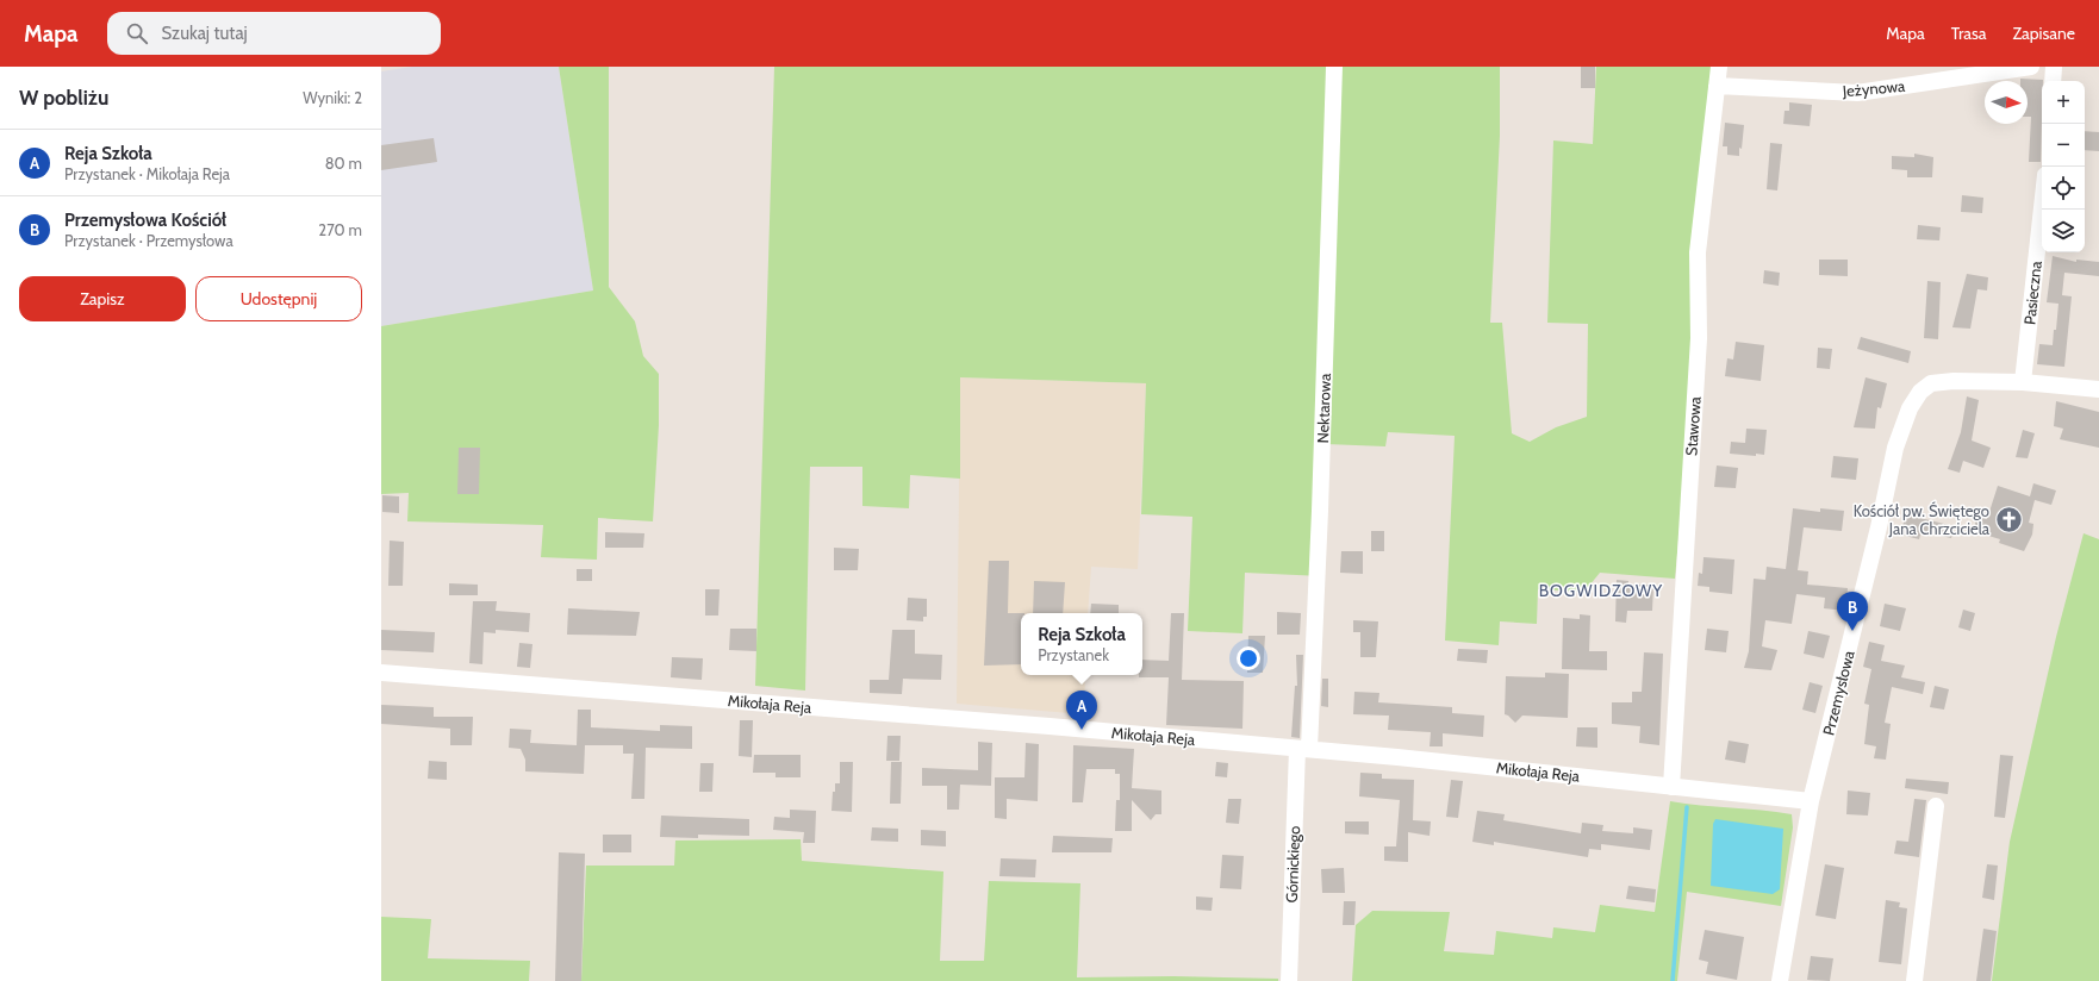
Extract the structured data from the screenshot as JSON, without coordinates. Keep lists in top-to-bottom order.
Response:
{
  "streets": {
    "street": [
      "Jeżynowa",
      "Pasieczna",
      "Nektarowa",
      "Stawowa",
      "Przemysłowa",
      "Mikołaja Reja",
      "Górnickiego"
    ]
  },
  "crossings": [
    ["Jeżynowa", "Stawowa"],
    ["Pasieczna", "Przemysłowa"],
    ["Nektarowa", "Mikołaja Reja"],
    ["Nektarowa", "Górnickiego"],
    ["Stawowa", "Mikołaja Reja"],
    ["Przemysłowa", "Mikołaja Reja"],
    ["Mikołaja Reja", "Górnickiego"]
  ],
  "districts": ["BOGWIDZOWY"],
  "places": {
    "church": ["Kościół pw. Świętego Jana Chrzciciela"]
  },
  "north": "right",
  "page": {
    "header": "Mapa",
    "search": "Szukaj tutaj",
    "nav": ["Mapa", "Trasa", "Zapisane"],
    "heading": ["W pobliżu", "Wyniki: 2"],
    "map_buttons": ["+", "−"],
    "list": [
      {
        "mark": "A",
        "name": "Reja Szkoła",
        "note": "Przystanek · Mikołaja Reja",
        "value": "80 m"
      },
      {
        "mark": "B",
        "name": "Przemysłowa Kościół",
        "note": "Przystanek · Przemysłowa",
        "value": "270 m"
      }
    ],
    "buttons": ["Zapisz", "Udostępnij"],
    "pins": ["B", "A"],
    "popup": ["Reja Szkoła", "Przystanek"]
  }
}
